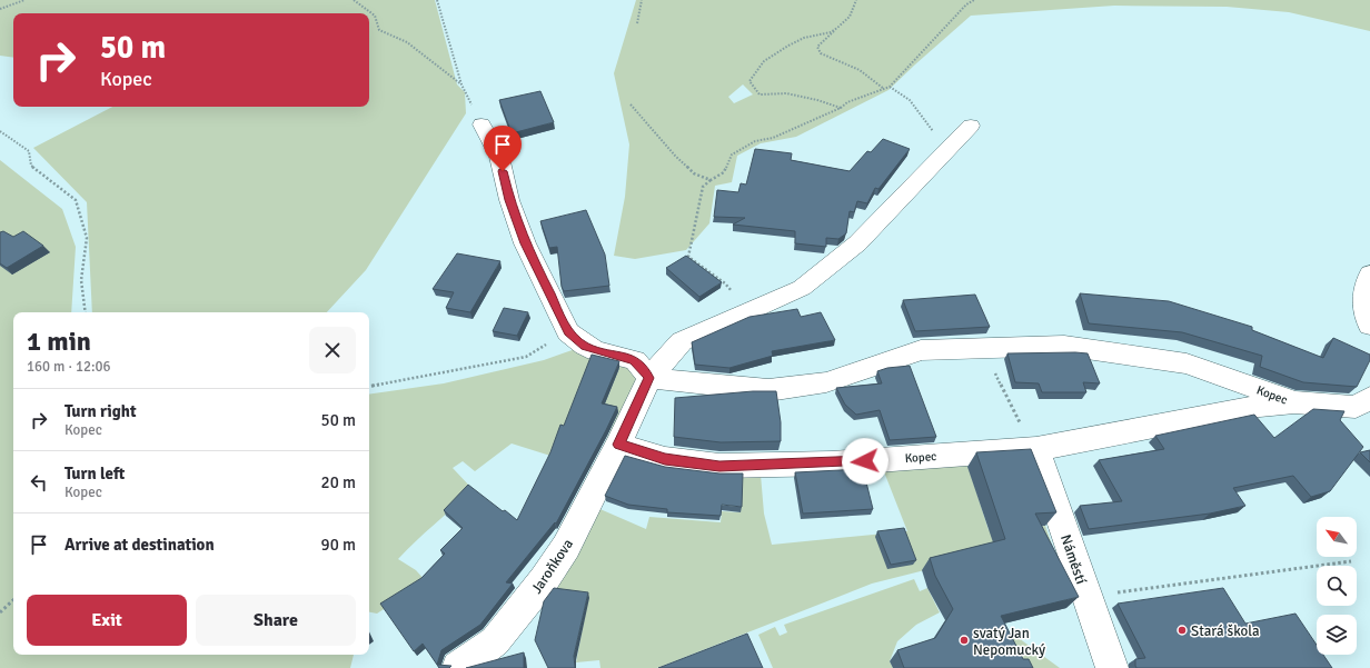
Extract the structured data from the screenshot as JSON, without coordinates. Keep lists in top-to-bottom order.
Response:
{
  "streets": {
    "street": ["Kopec", "Náměstí", "Jaroňkova"]
  },
  "crossings": [
    ["Kopec", "Náměstí"],
    ["Kopec", "Jaroňkova"]
  ],
  "places": ["Stará škola", "svatý Jan Nepomucký"],
  "north": "top left",
  "page": {
    "turn": ["50 m", "Kopec"],
    "heading": ["1 min", "160 m · 12:06"],
    "list": [
      {
        "name": "Turn right",
        "note": "Kopec",
        "value": "50 m"
      },
      {
        "name": "Turn left",
        "note": "Kopec",
        "value": "20 m"
      },
      {
        "name": "Arrive at destination",
        "value": "90 m"
      }
    ],
    "buttons": ["Exit", "Share"]
  }
}
